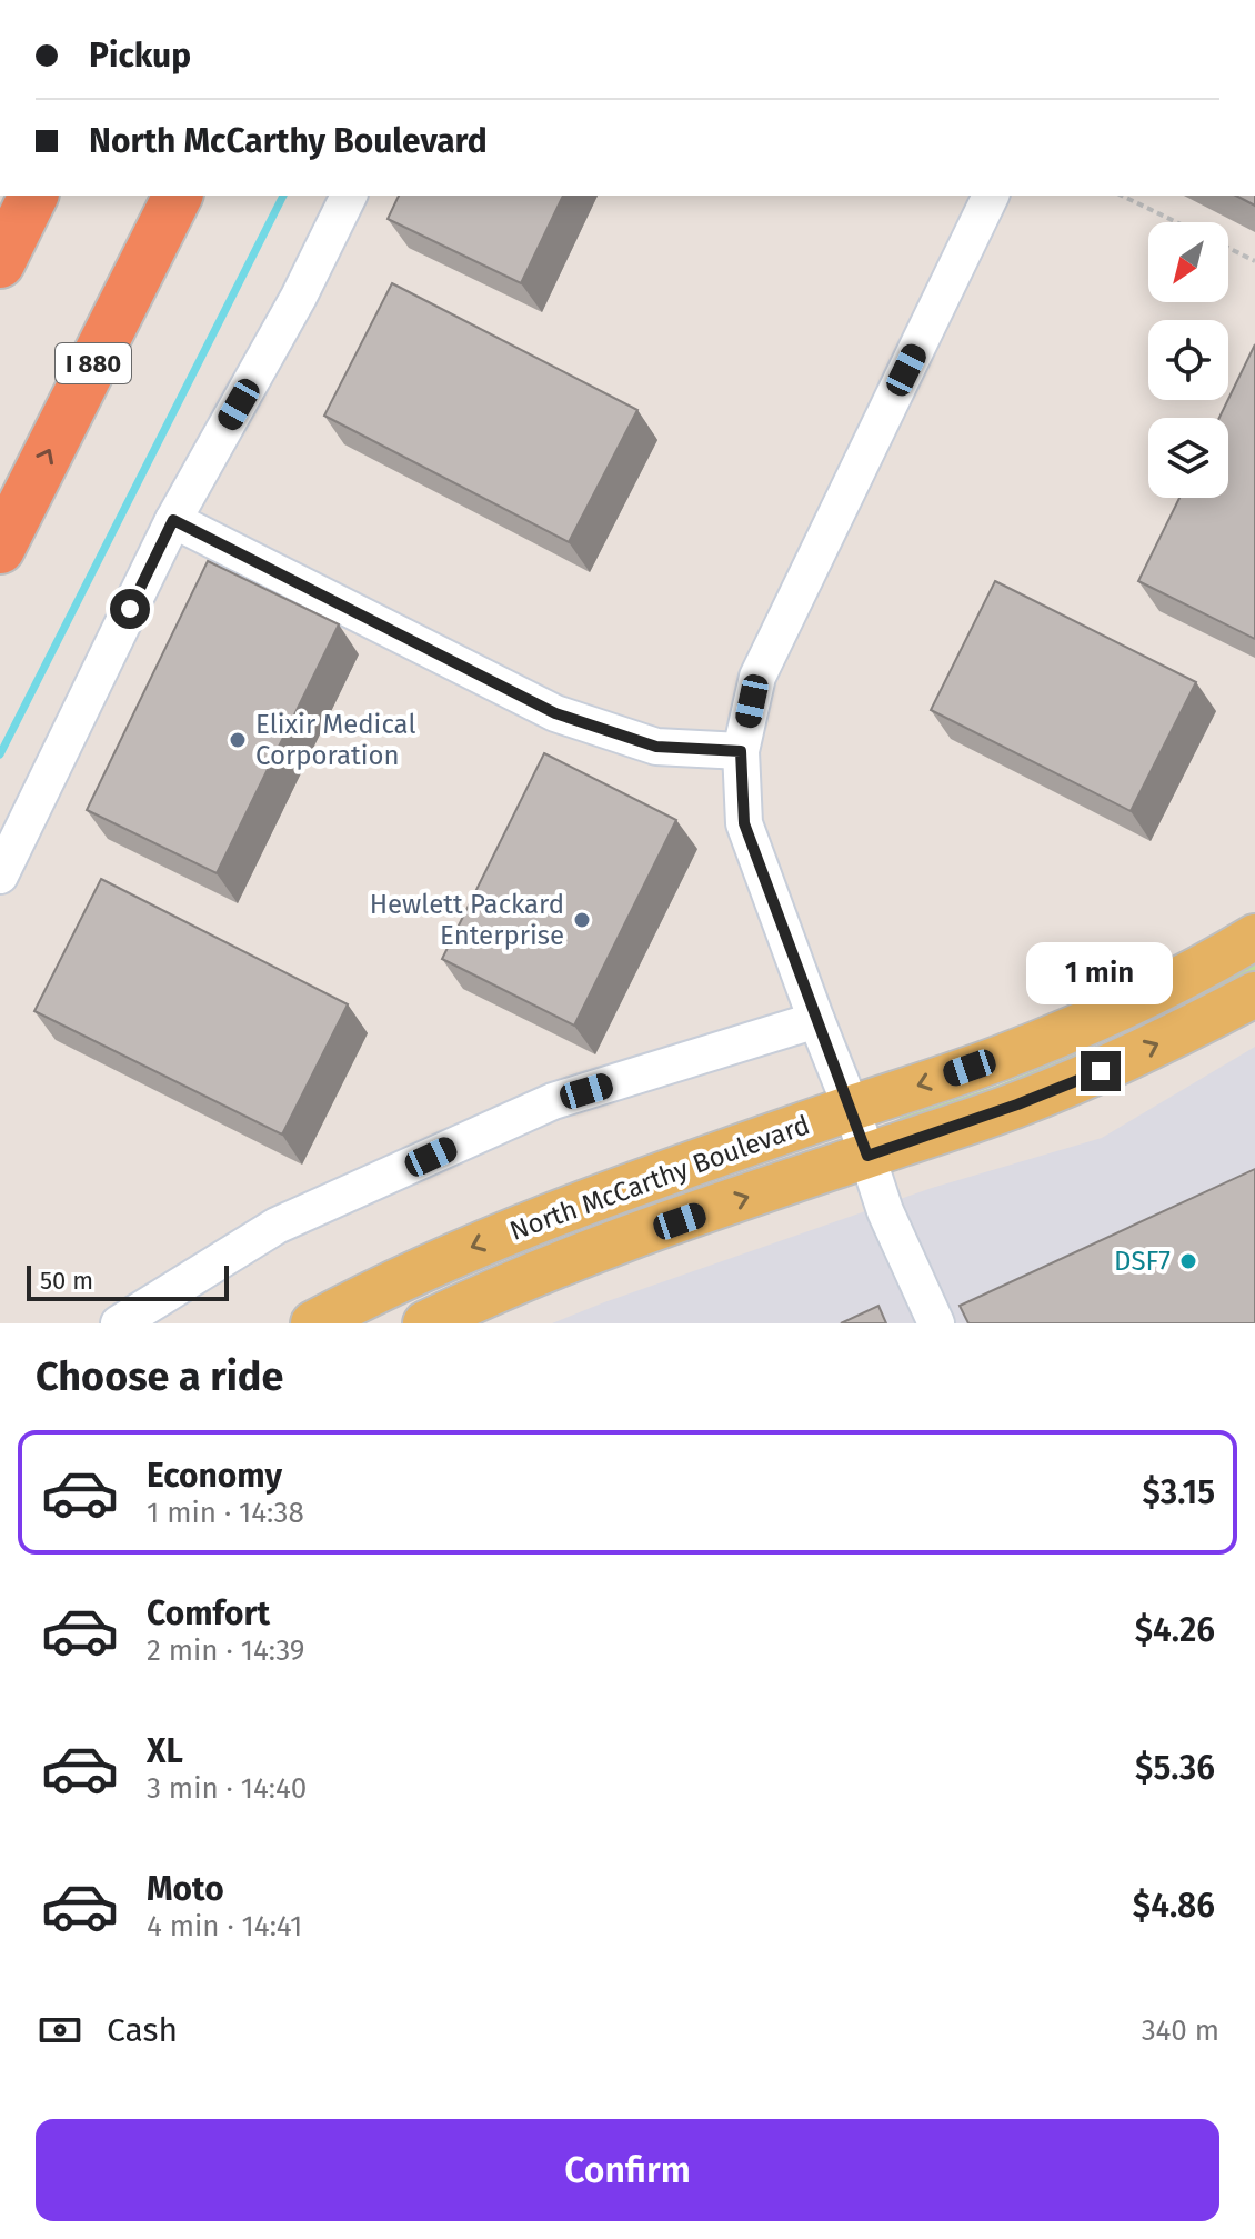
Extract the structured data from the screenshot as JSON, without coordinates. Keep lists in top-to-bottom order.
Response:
{
  "streets": {
    "highway": ["I 880"],
    "main road": ["North McCarthy Boulevard"]
  },
  "places": ["Elixir Medical Corporation", "Hewlett Packard Enterprise", "DSF7"],
  "scale_bar": "50 m",
  "north": "bottom left",
  "page": {
    "banner": ["Pickup", "North McCarthy Boulevard"],
    "bubble": "1 min",
    "scale": "50 m",
    "heading": "Choose a ride",
    "list": [
      {
        "name": "Economy",
        "note": "1 min · 14:38",
        "value": "$3.15"
      },
      {
        "name": "Comfort",
        "note": "2 min · 14:39",
        "value": "$4.26"
      },
      {
        "name": "XL",
        "note": "3 min · 14:40",
        "value": "$5.36"
      },
      {
        "name": "Moto",
        "note": "4 min · 14:41",
        "value": "$4.86"
      }
    ],
    "pay": ["Cash", "340 m"],
    "buttons": "Confirm"
  }
}
